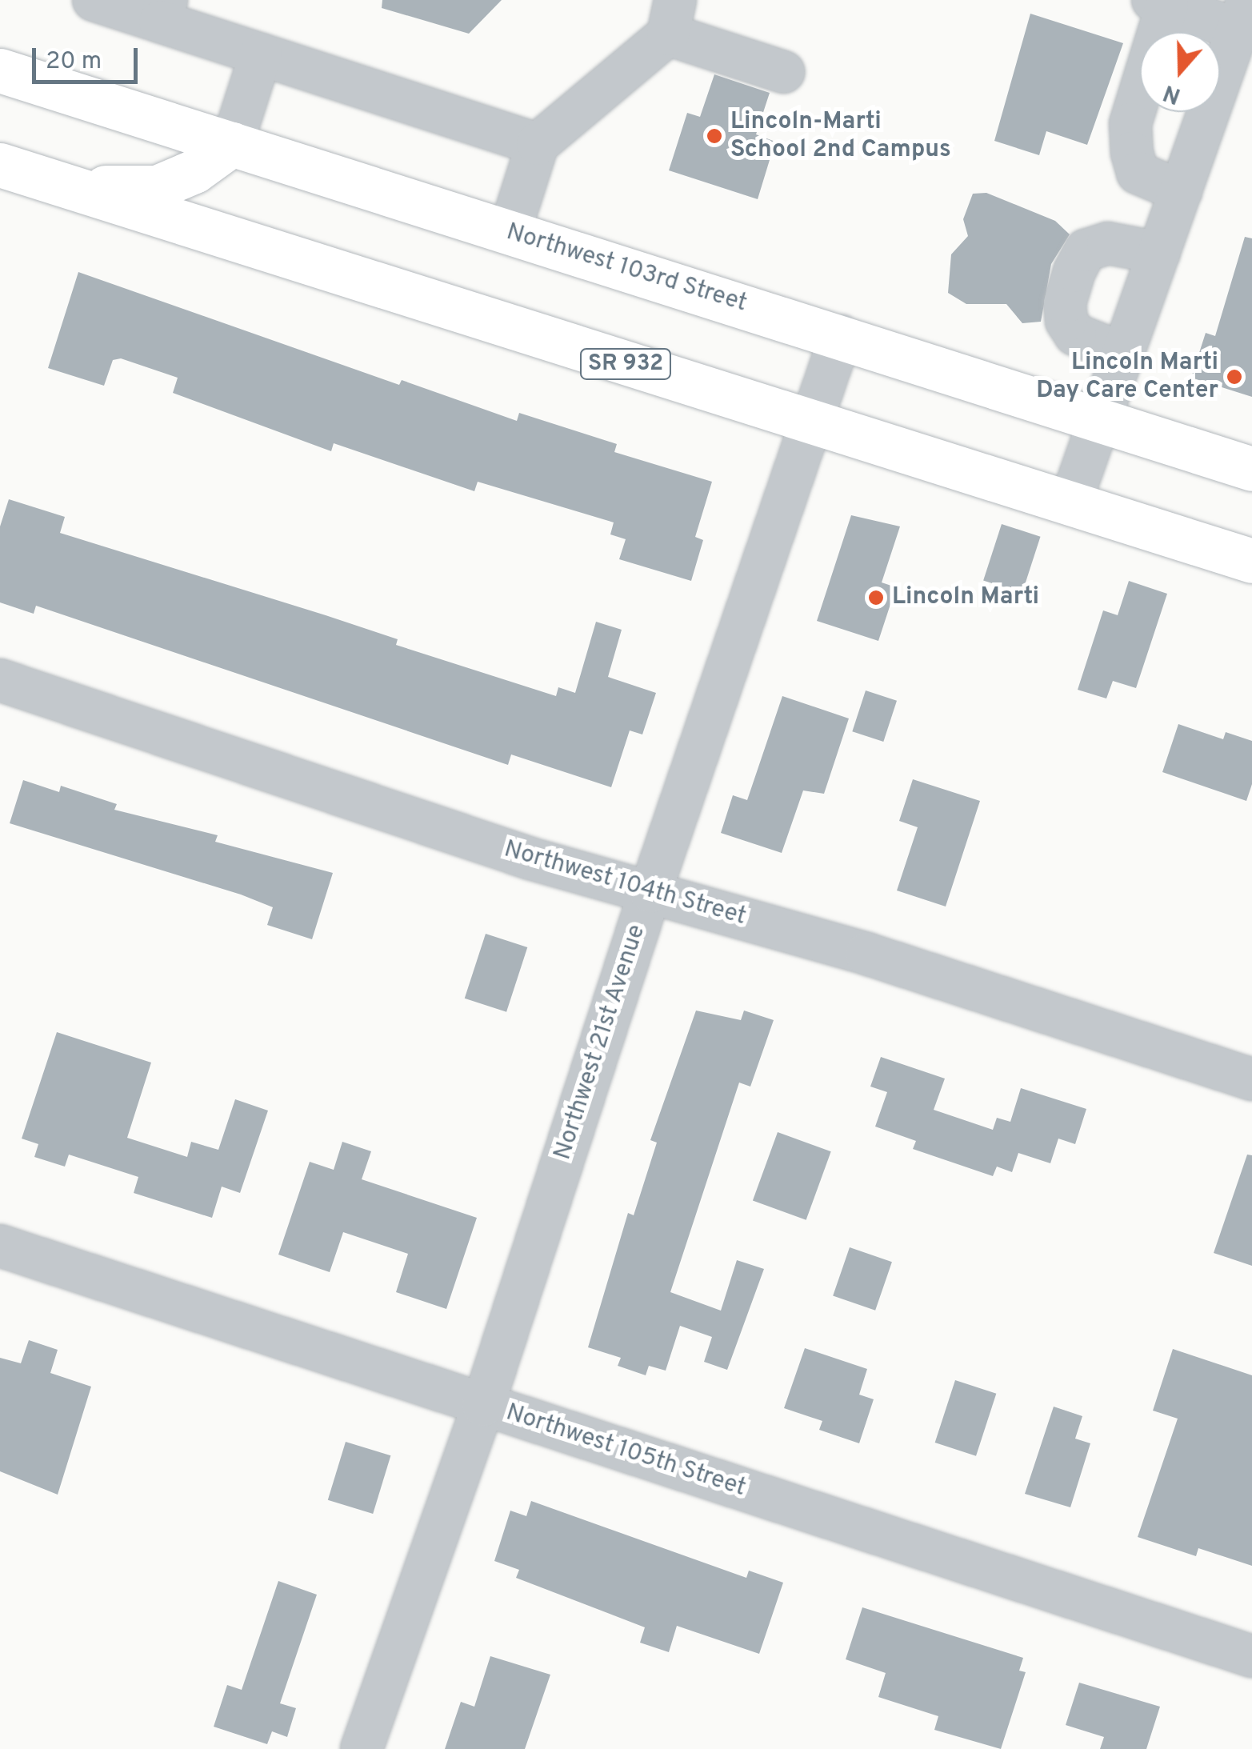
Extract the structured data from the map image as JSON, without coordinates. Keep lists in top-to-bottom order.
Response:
{
  "streets": {
    "main road": ["Northwest 103rd Street", "SR 932"],
    "street": ["Northwest 104th Street", "Northwest 21st Avenue", "Northwest 105th Street"]
  },
  "crossings": [
    ["Northwest 103rd Street", "Northwest 21st Avenue"],
    ["SR 932", "Northwest 21st Avenue"],
    ["Northwest 104th Street", "Northwest 21st Avenue"],
    ["Northwest 21st Avenue", "Northwest 105th Street"]
  ],
  "places": ["Lincoln-Marti School 2nd Campus", "Lincoln Marti Day Care Center", "Lincoln Marti"],
  "scale_bar": "20 m",
  "north": "bottom"
}
